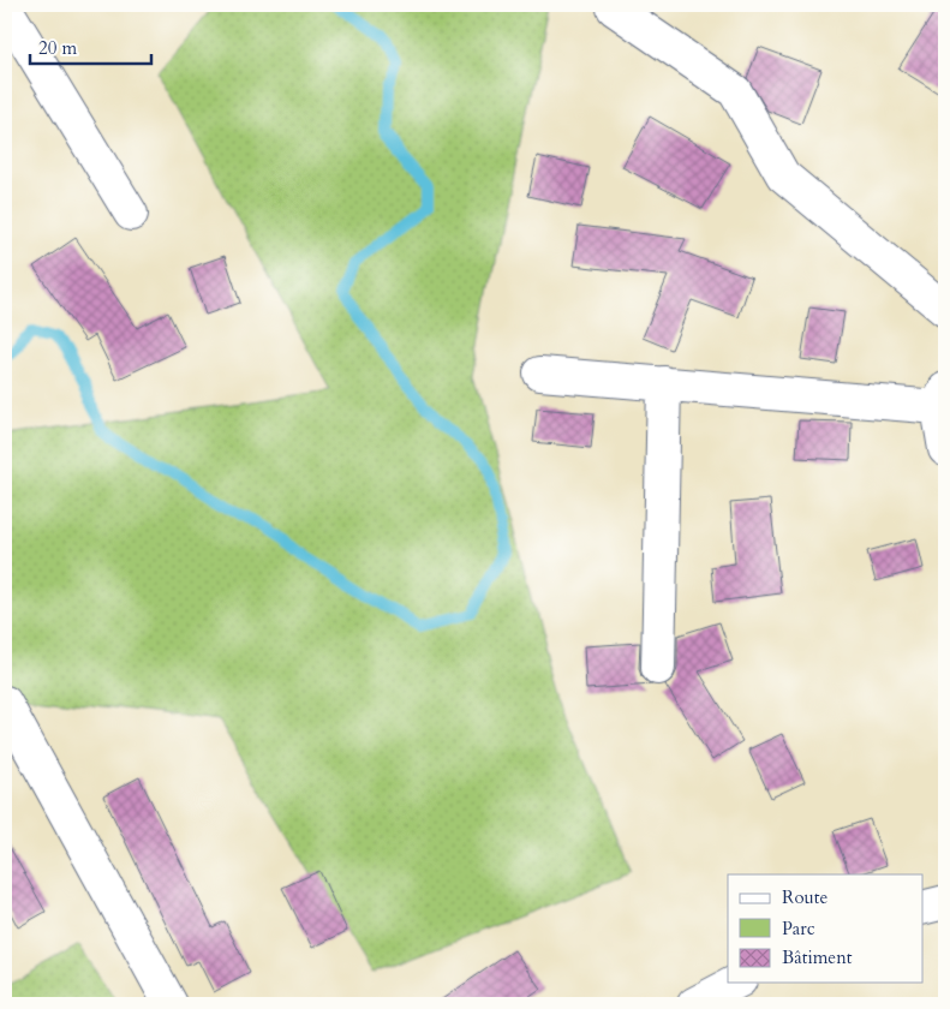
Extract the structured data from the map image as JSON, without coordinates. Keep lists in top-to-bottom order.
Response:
{
  "legend": ["Route", "Parc", "Bâtiment"],
  "scale_bar": "20 m"
}
